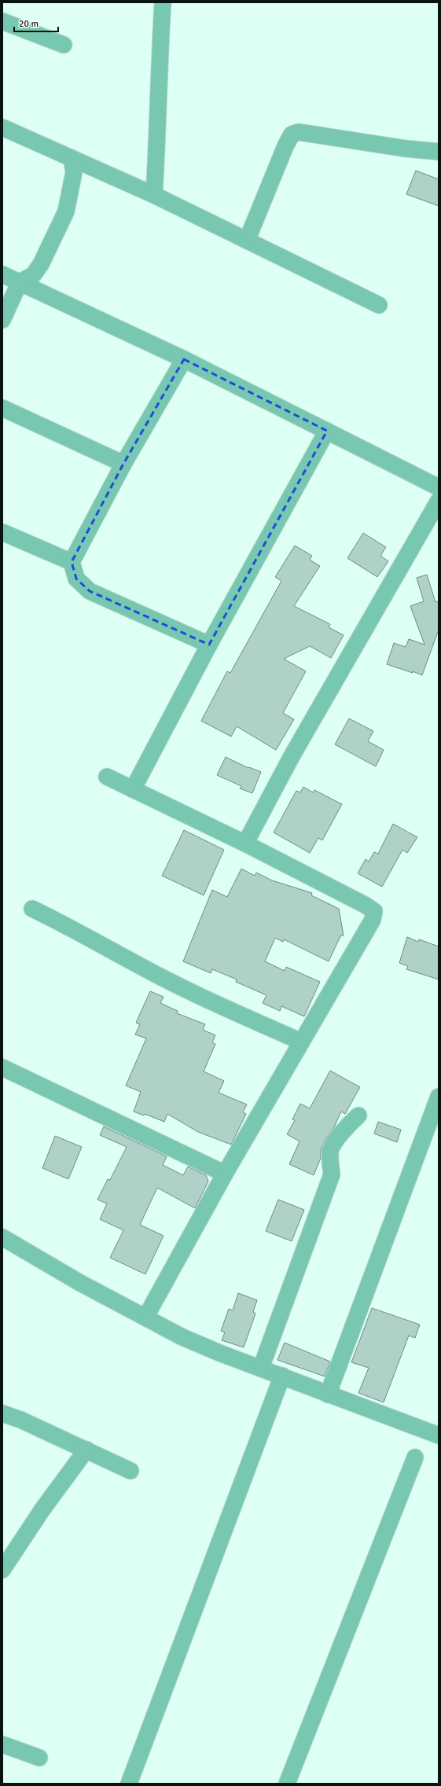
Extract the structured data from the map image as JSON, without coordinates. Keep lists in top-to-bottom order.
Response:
{
  "scale_bar": "20 m"
}
